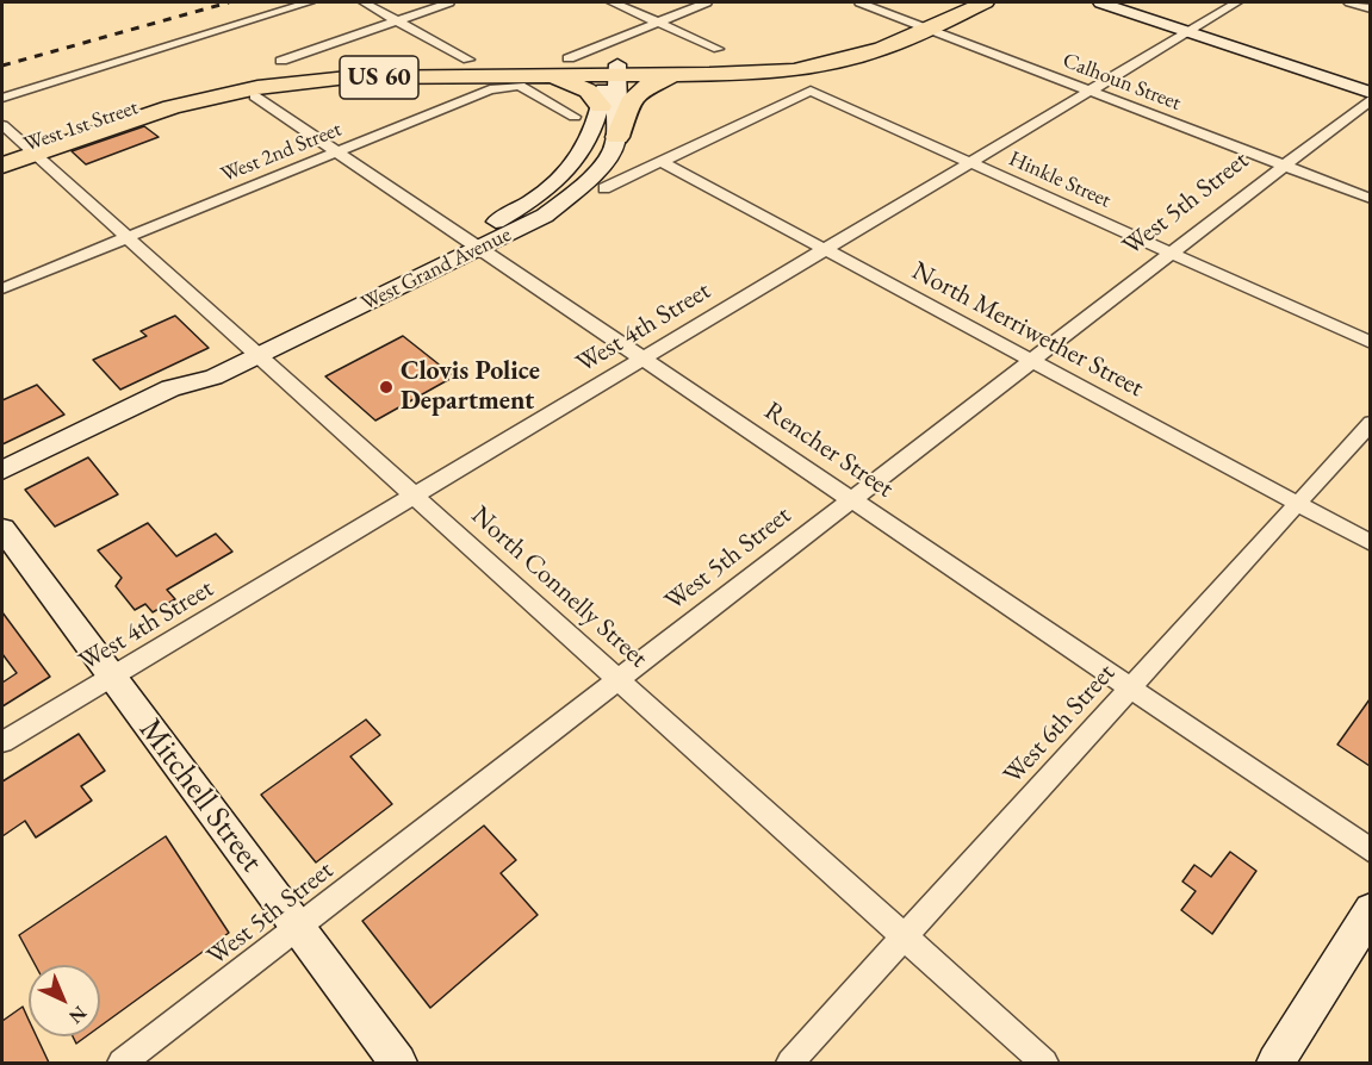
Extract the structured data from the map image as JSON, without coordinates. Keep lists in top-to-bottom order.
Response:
{
  "streets": {
    "highway": ["US 60", "West 1st Street"],
    "main road": ["West Grand Avenue", "Mitchell Street"],
    "street": [
      "Calhoun Street",
      "West 2nd Street",
      "Hinkle Street",
      "West 5th Street",
      "West 4th Street",
      "North Merriwether Street",
      "Rencher Street",
      "North Connelly Street",
      "West 6th Street"
    ]
  },
  "crossings": [
    ["US 60", "Calhoun Street"],
    ["US 60", "West 1st Street"],
    ["US 60", "West Grand Avenue"],
    ["Calhoun Street", "West 5th Street"],
    ["Calhoun Street", "West 4th Street"],
    ["West 1st Street", "North Connelly Street"],
    ["West 2nd Street", "Rencher Street"],
    ["West 2nd Street", "North Connelly Street"],
    ["Hinkle Street", "West 5th Street"],
    ["Hinkle Street", "West 4th Street"],
    ["Hinkle Street", "North Merriwether Street"],
    ["West 5th Street", "North Merriwether Street"],
    ["West 5th Street", "Rencher Street"],
    ["West 5th Street", "North Connelly Street"],
    ["West 5th Street", "Mitchell Street"],
    ["West Grand Avenue", "Rencher Street"],
    ["West Grand Avenue", "North Connelly Street"],
    ["West 4th Street", "North Merriwether Street"],
    ["West 4th Street", "Rencher Street"],
    ["West 4th Street", "North Connelly Street"],
    ["West 4th Street", "Mitchell Street"],
    ["North Merriwether Street", "West 6th Street"],
    ["Rencher Street", "West 6th Street"],
    ["North Connelly Street", "West 6th Street"]
  ],
  "places": ["Clovis Police Department"],
  "north": "bottom right"
}
